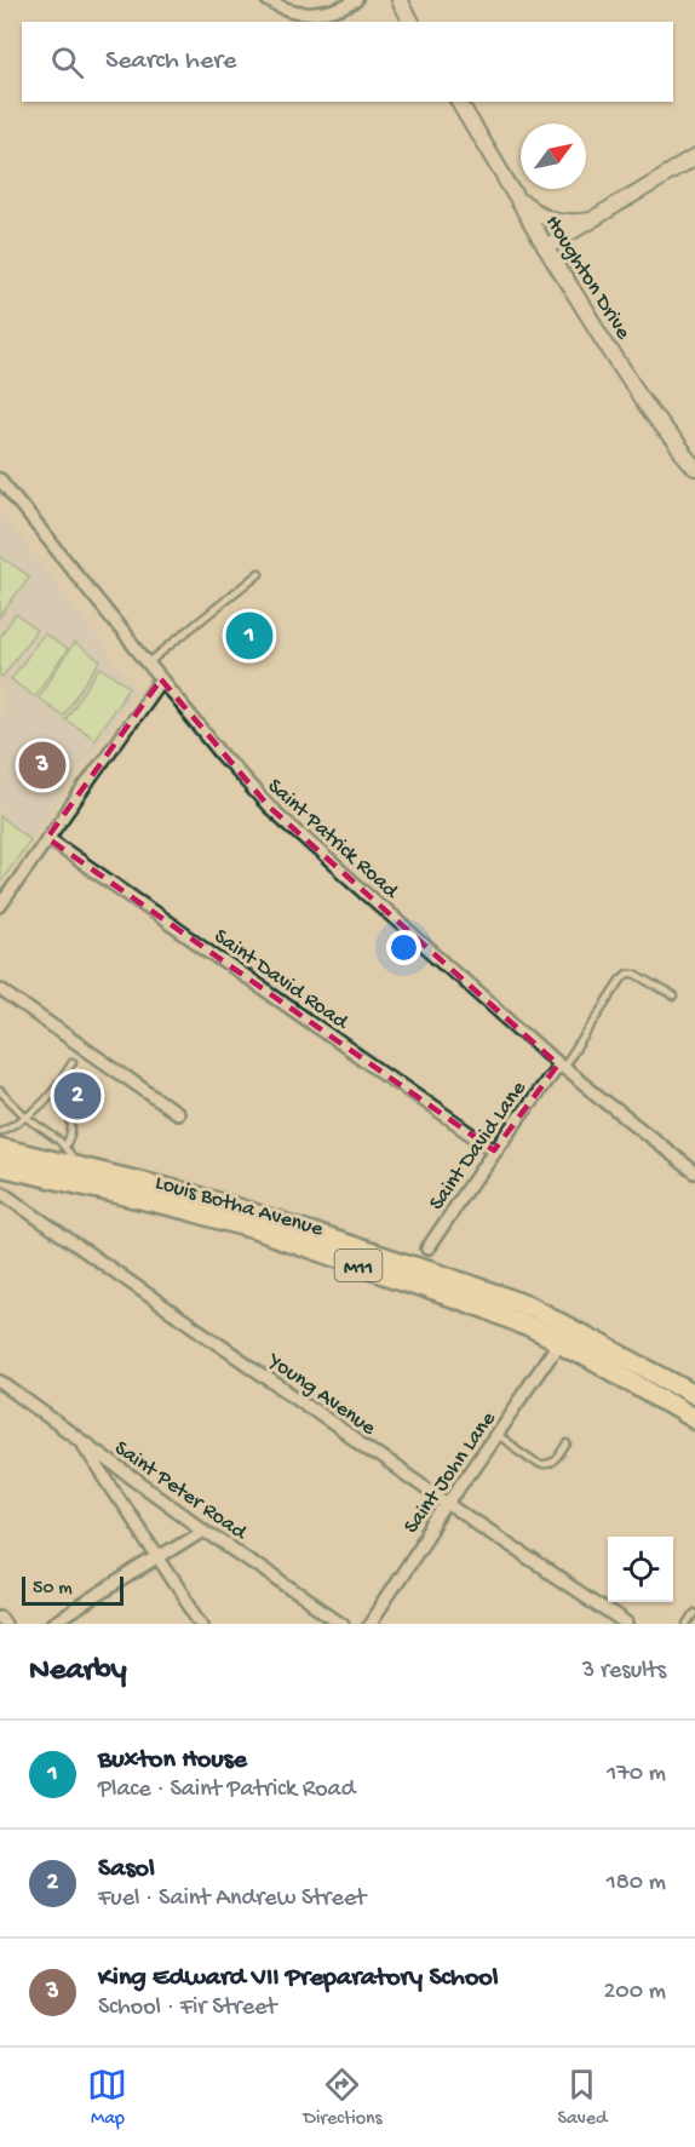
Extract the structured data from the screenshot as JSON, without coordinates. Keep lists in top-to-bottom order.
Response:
{
  "streets": {
    "main road": ["Louis Botha Avenue", "M11"],
    "street": [
      "Houghton Drive",
      "Saint Patrick Road",
      "Saint David Road",
      "Saint David Lane",
      "Young Avenue",
      "Saint John Lane",
      "Saint Peter Road"
    ]
  },
  "crossings": [
    ["Saint Patrick Road", "Saint David Lane"],
    ["Saint David Road", "Saint David Lane"],
    ["Louis Botha Avenue", "Saint John Lane"],
    ["Young Avenue", "Saint John Lane"]
  ],
  "scale_bar": "50 m",
  "north": "top right",
  "page": {
    "search": "Search here",
    "pins": ["1", "3", "2"],
    "scale": "50 m",
    "heading": ["Nearby", "3 results"],
    "list": [
      {
        "mark": "1",
        "name": "Buxton House",
        "note": "Place · Saint Patrick Road",
        "value": "170 m"
      },
      {
        "mark": "2",
        "name": "Sasol",
        "note": "Fuel · Saint Andrew Street",
        "value": "180 m"
      },
      {
        "mark": "3",
        "name": "King Edward VII Preparatory School",
        "note": "School · Fir Street",
        "value": "200 m"
      }
    ],
    "nav": ["Map", "Directions", "Saved"]
  }
}
